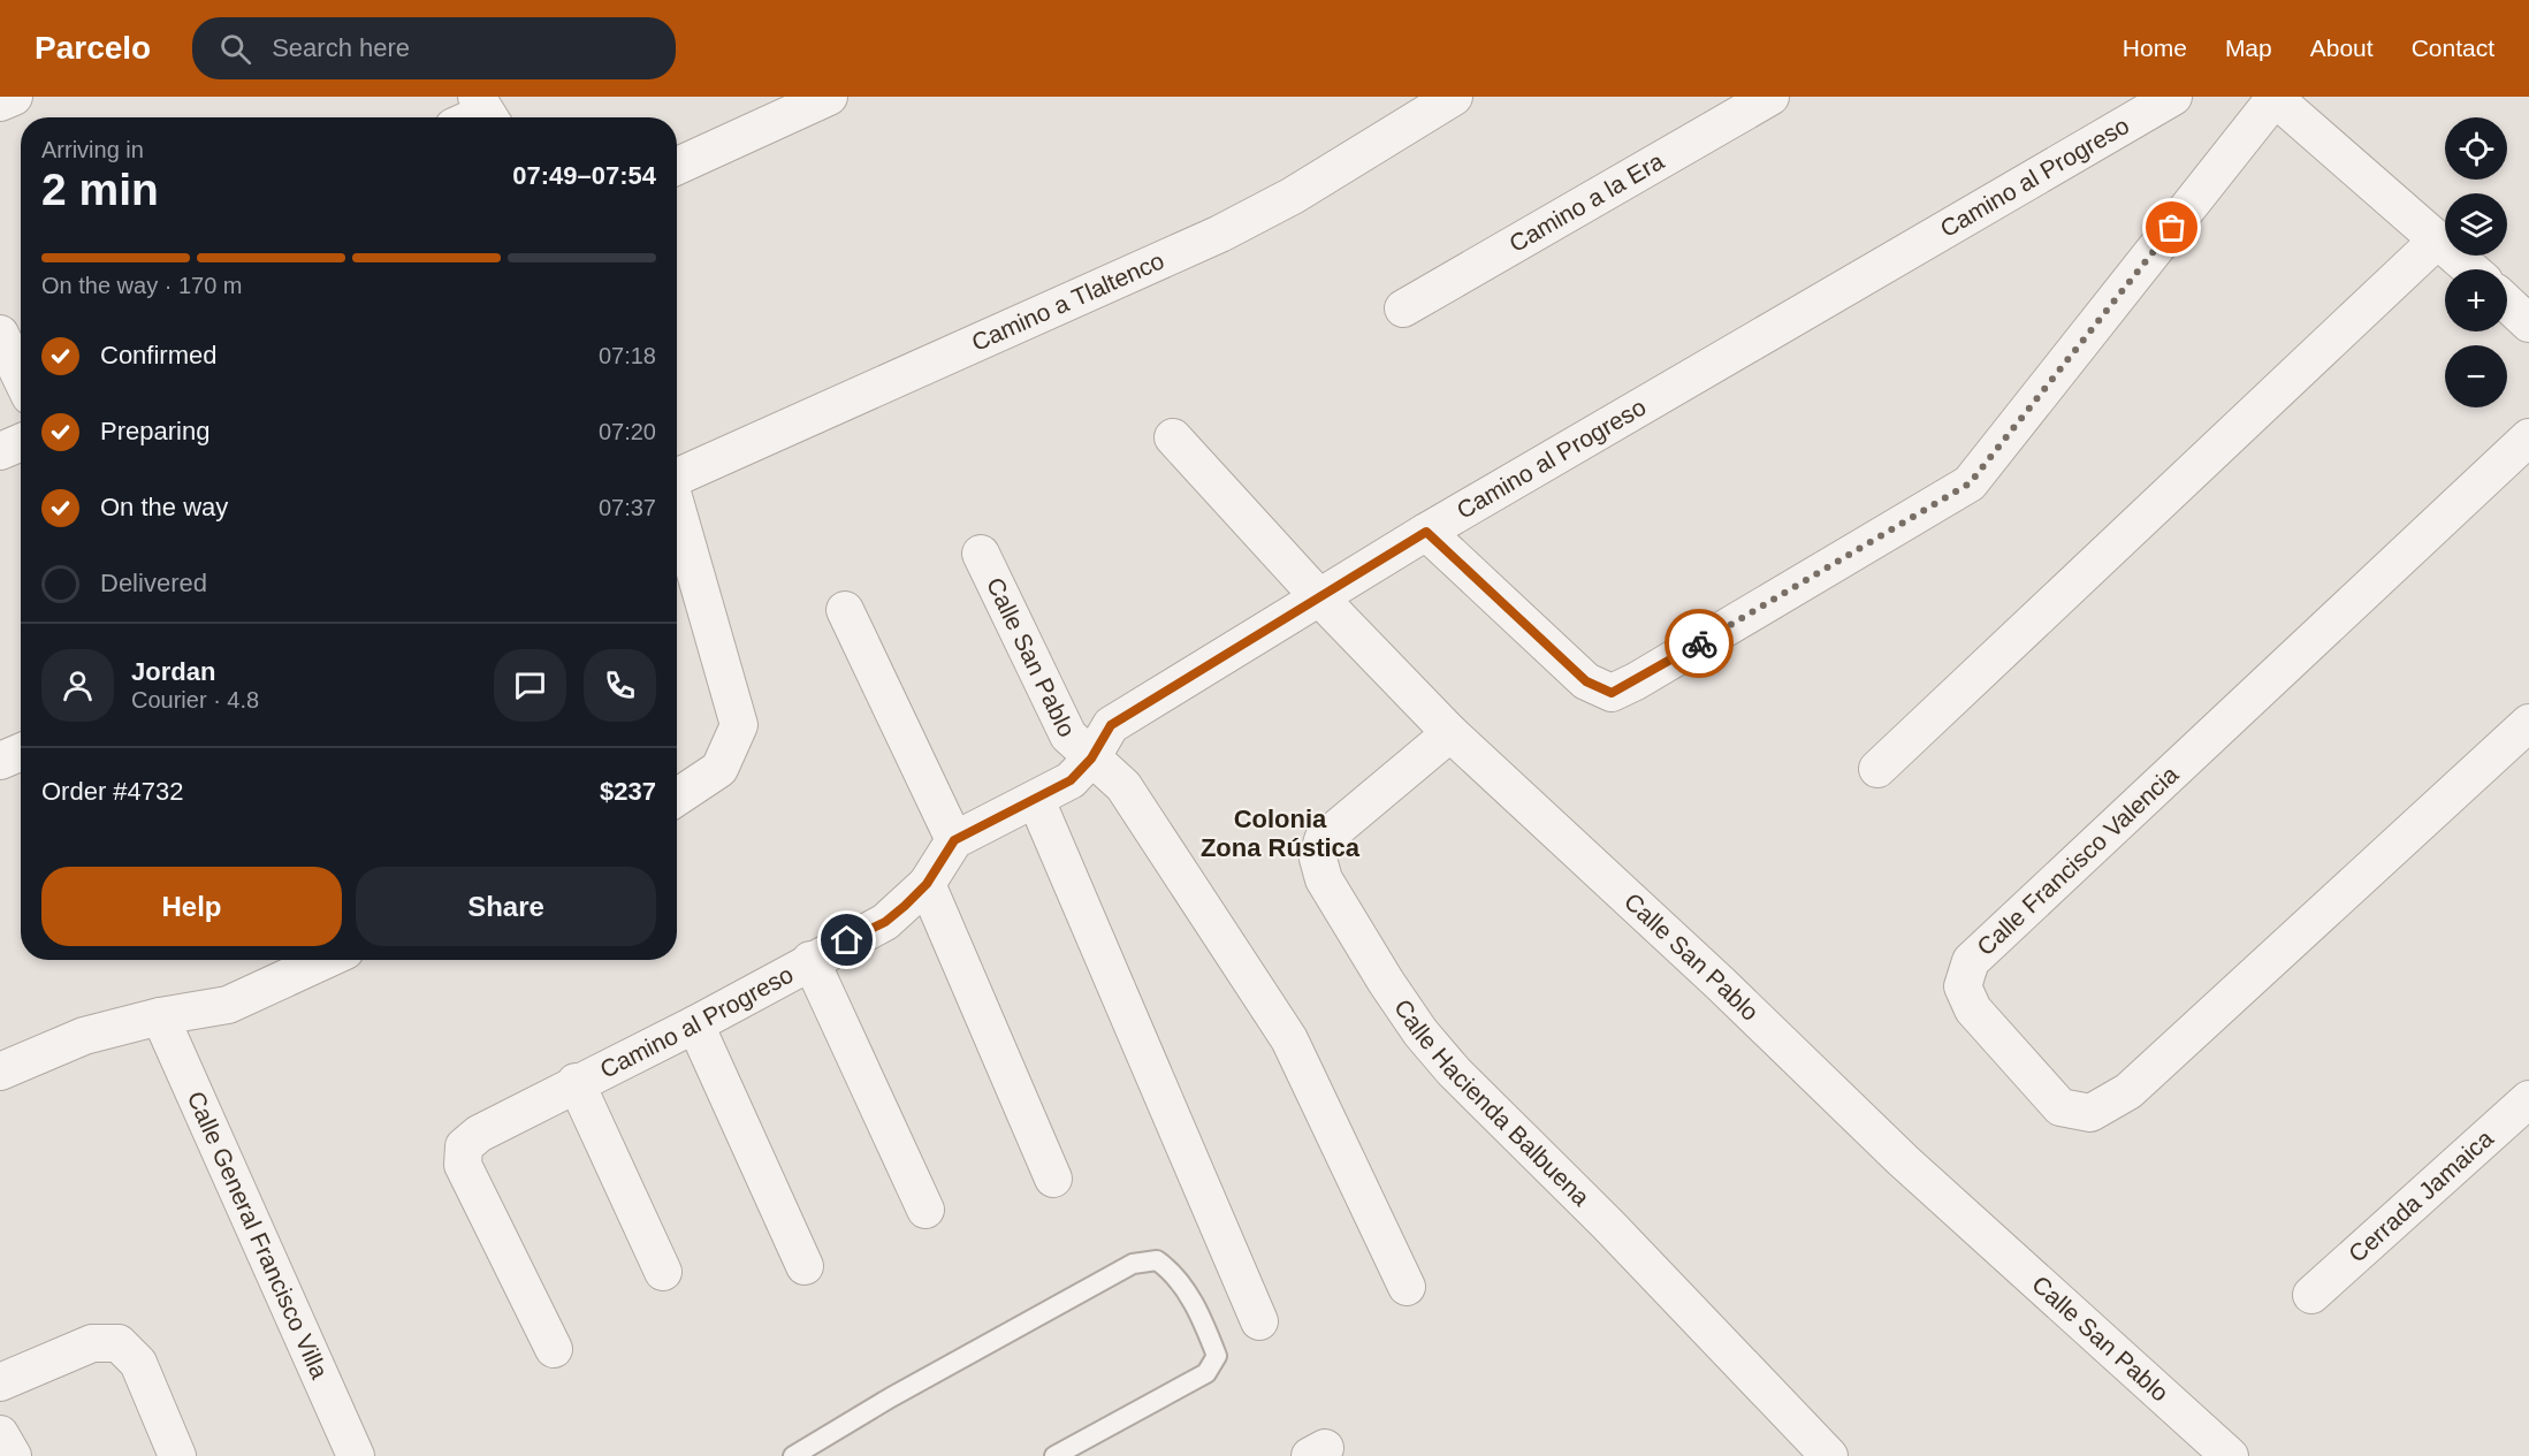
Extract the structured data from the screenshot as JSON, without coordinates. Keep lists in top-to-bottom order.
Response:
{
  "streets": {
    "street": [
      "Camino al Progreso",
      "Camino a la Era",
      "Camino a Tlaltenco",
      "Calle San Pablo",
      "Calle Francisco Valencia",
      "Calle Hacienda Balbuena",
      "Cerrada Jamaica",
      "Calle General Francisco Villa"
    ]
  },
  "crossings": [
    ["Camino al Progreso", "Calle San Pablo"],
    ["Calle San Pablo", "Calle Hacienda Balbuena"]
  ],
  "districts": ["Colonia Zona Rústica"],
  "page": {
    "header": "Parcelo",
    "search": "Search here",
    "nav": [
      "Home",
      "Map",
      "About",
      "Contact"
    ],
    "map_buttons": ["+", "−"],
    "heading": ["2 min", "Arriving in", "07:49–07:54"],
    "panel": [
      "Jordan",
      "Courier · 4.8",
      "Order #4732",
      "$237"
    ],
    "bar": "On the way · 170 m",
    "list": [
      ["Confirmed", "07:18"],
      ["Preparing", "07:20"],
      ["On the way", "07:37"],
      "Delivered"
    ],
    "buttons": ["Help", "Share"]
  }
}
